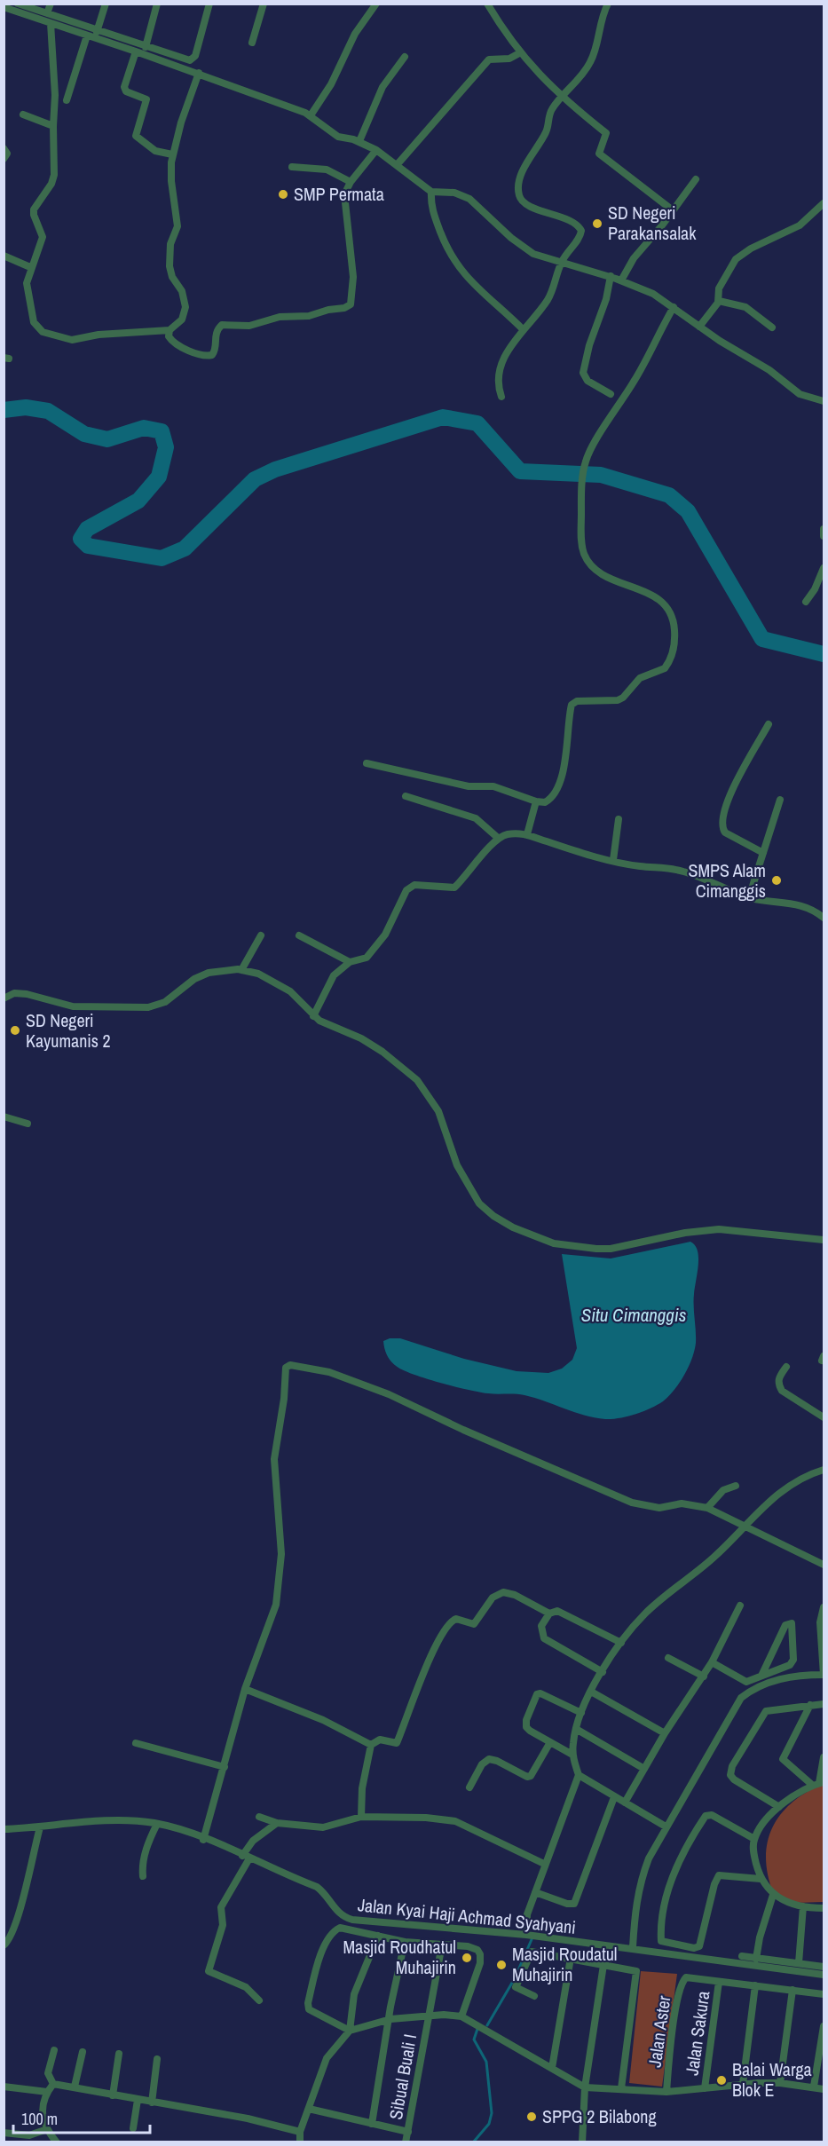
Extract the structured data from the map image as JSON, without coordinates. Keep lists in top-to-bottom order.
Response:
{
  "streets": {
    "street": [
      "Jalan Kyai Haji Achmad Syahyani",
      "Jalan Aster",
      "Jalan Sakura",
      "Sibual Buali I"
    ]
  },
  "crossings": [
    ["Jalan Aster", "Jalan Sakura"]
  ],
  "water": ["Situ Cimanggis"],
  "places": [
    "SMP Permata",
    "SD Negeri Parakansalak",
    "SMPS Alam Cimanggis",
    "SD Negeri Kayumanis 2",
    "Masjid Roudhatul Muhajirin",
    "Masjid Roudatul Muhajirin",
    "Balai Warga Blok E",
    "SPPG 2 Bilabong"
  ],
  "scale_bar": "100 m"
}
